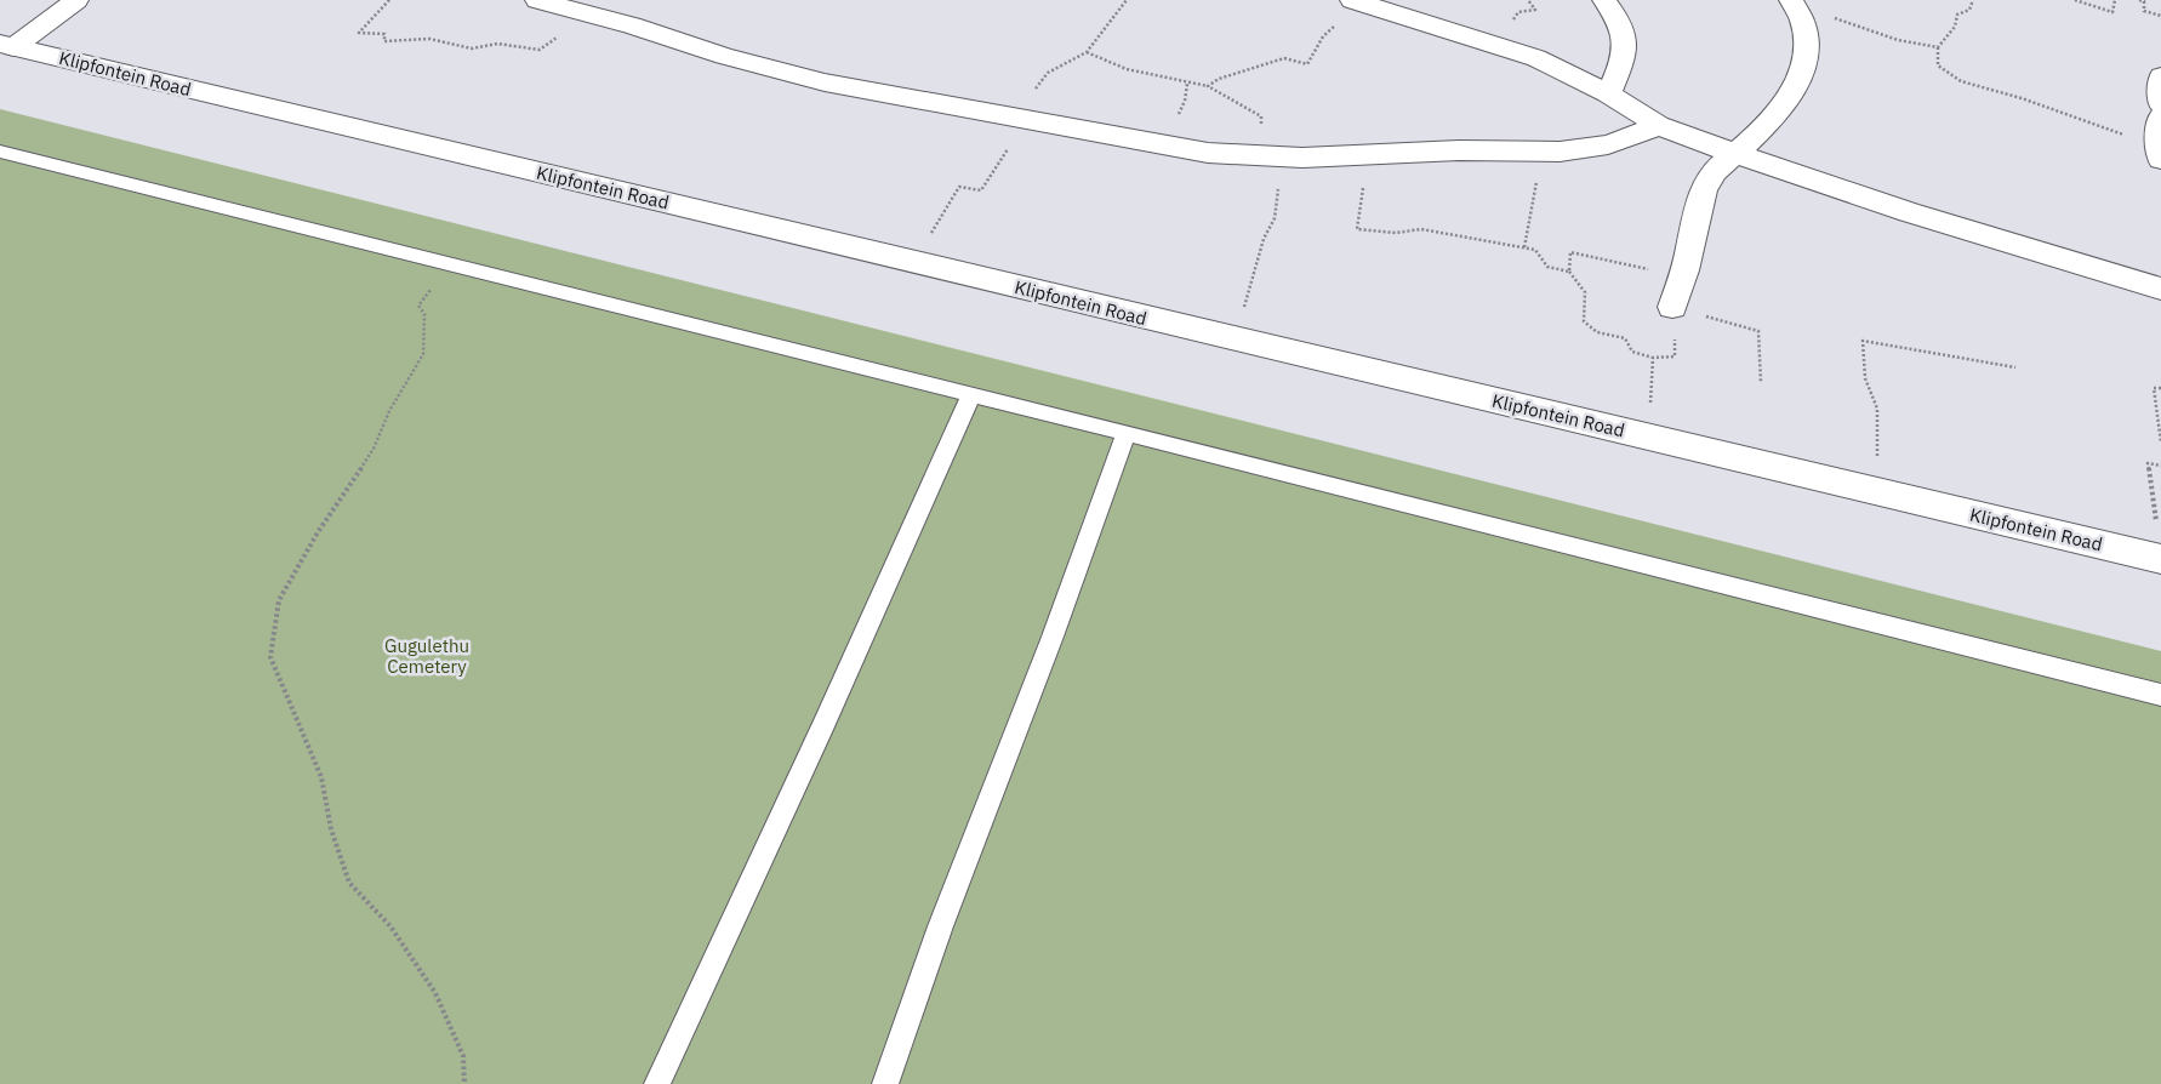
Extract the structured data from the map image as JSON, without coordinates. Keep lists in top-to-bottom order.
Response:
{
  "streets": {
    "street": ["Klipfontein Road"]
  },
  "parks": ["Gugulethu Cemetery"]
}
